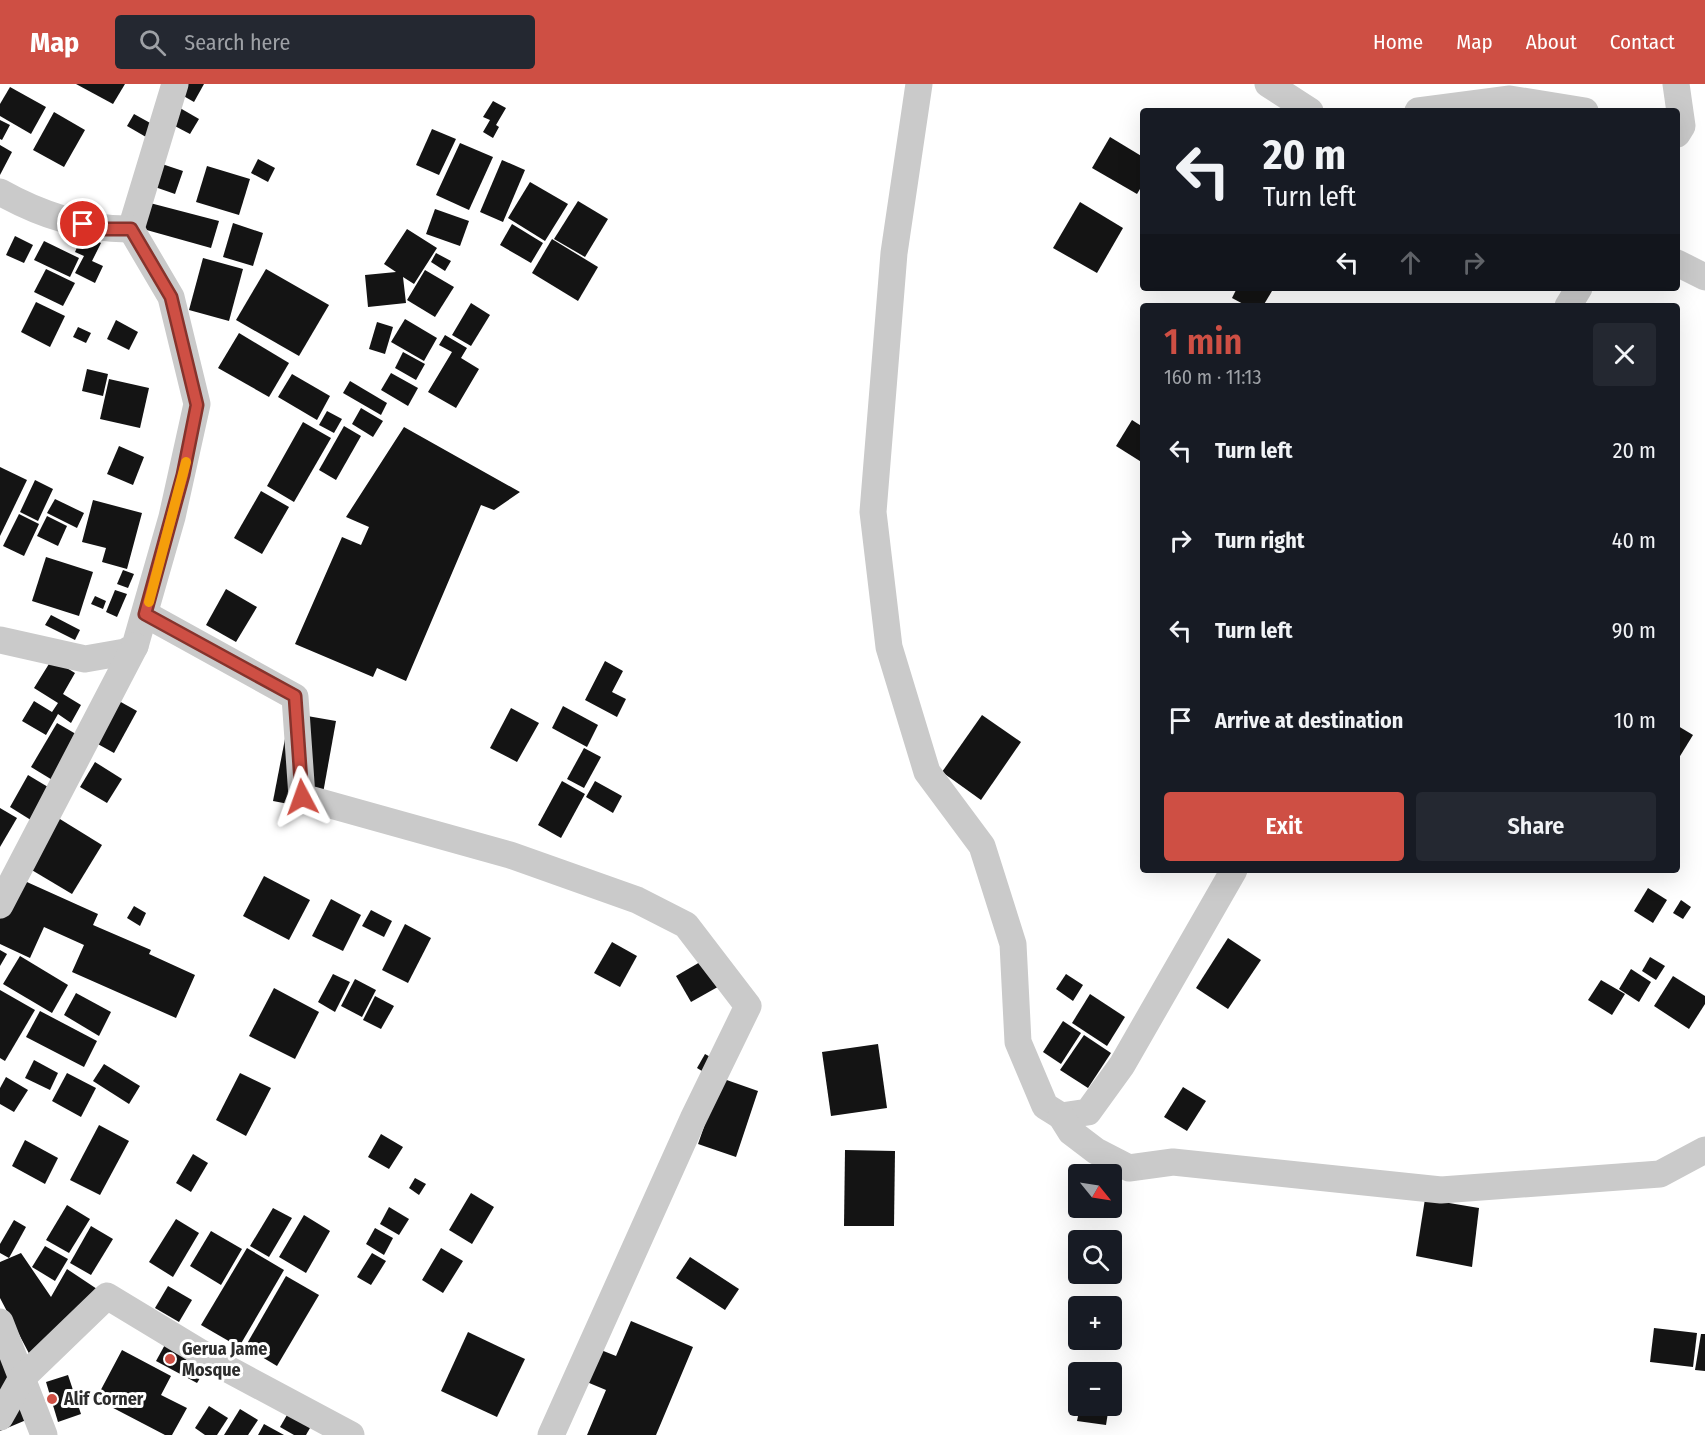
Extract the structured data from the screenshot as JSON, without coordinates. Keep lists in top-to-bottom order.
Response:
{
  "places": ["Gerua Jame Mosque", "Alif Corner"],
  "north": "bottom right",
  "page": {
    "header": "Map",
    "search": "Search here",
    "nav": [
      "Home",
      "Map",
      "About",
      "Contact"
    ],
    "turn": ["20 m", "Turn left"],
    "heading": ["1 min", "160 m · 11:13"],
    "list": [
      {
        "name": "Turn left",
        "value": "20 m"
      },
      {
        "name": "Turn right",
        "value": "40 m"
      },
      {
        "name": "Turn left",
        "value": "90 m"
      },
      {
        "name": "Arrive at destination",
        "value": "10 m"
      }
    ],
    "buttons": ["Exit", "Share"],
    "map_buttons": ["+", "−"]
  }
}
